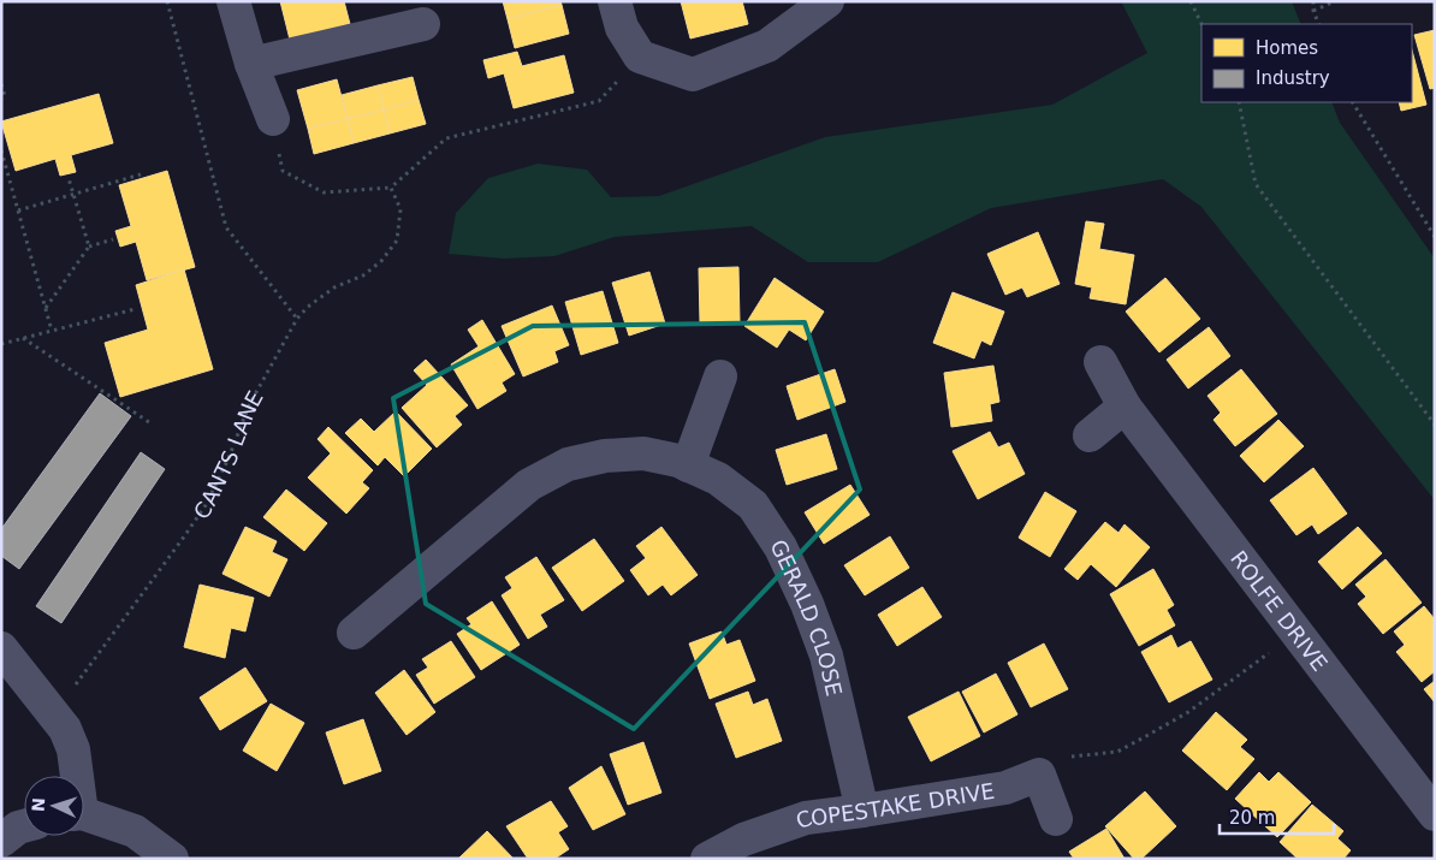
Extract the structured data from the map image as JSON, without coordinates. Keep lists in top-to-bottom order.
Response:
{
  "streets": {
    "street": ["ROLFE DRIVE", "GERALD CLOSE", "COPESTAKE DRIVE"],
    "path": ["CANTS LANE"]
  },
  "crossings": [
    ["GERALD CLOSE", "COPESTAKE DRIVE"]
  ],
  "legend": ["Homes", "Industry"],
  "scale_bar": "20 m",
  "north": "left"
}
